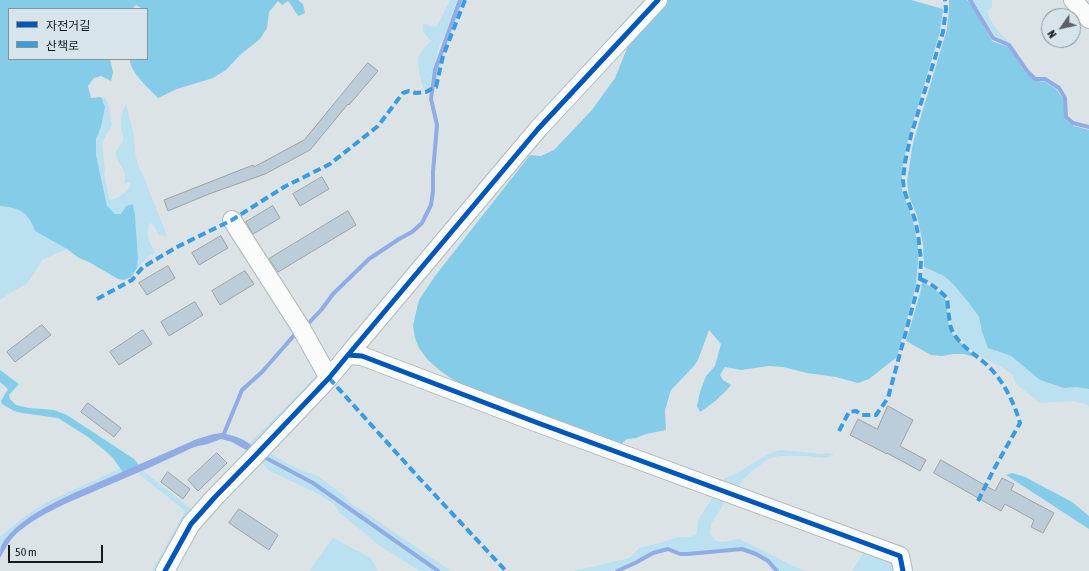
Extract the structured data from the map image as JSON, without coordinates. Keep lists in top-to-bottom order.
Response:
{
  "legend": ["자전거길", "산책로"],
  "scale_bar": "50 m",
  "north": "bottom left"
}
